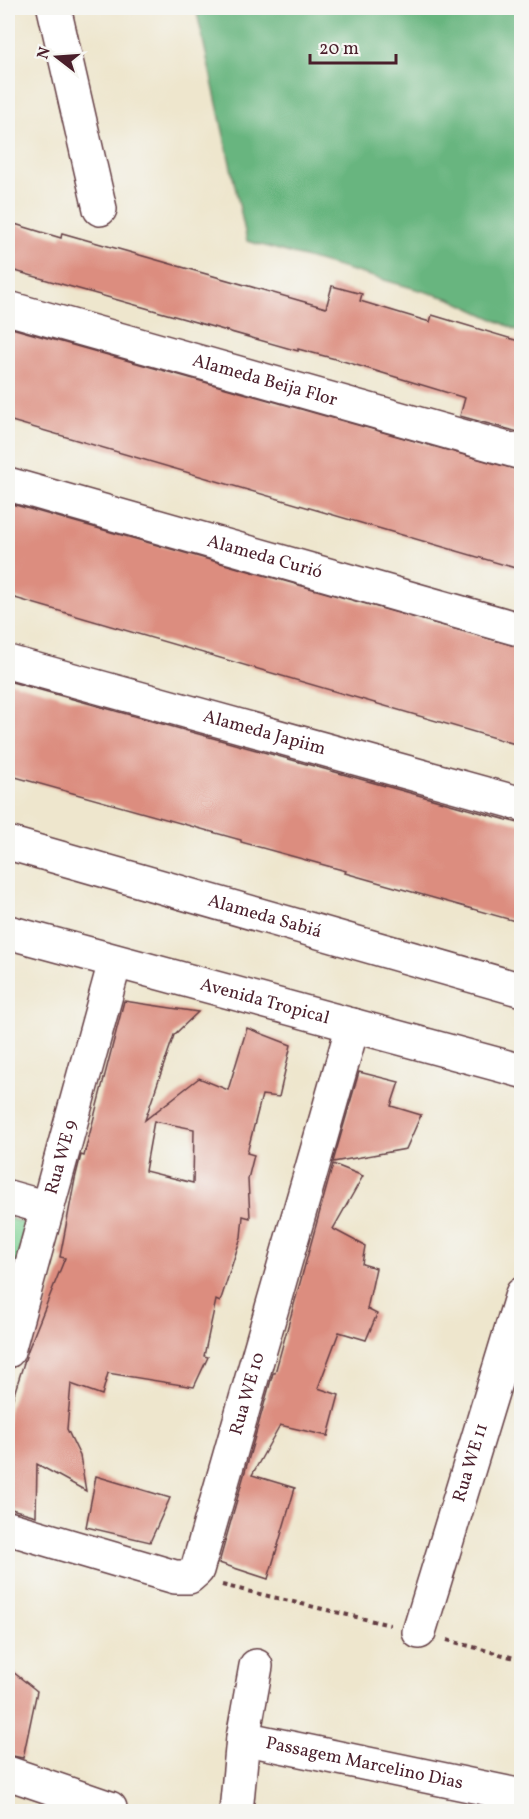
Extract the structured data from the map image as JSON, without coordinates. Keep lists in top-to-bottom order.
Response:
{
  "streets": {
    "street": [
      "Alameda Beija Flor",
      "Alameda Curió",
      "Alameda Japiim",
      "Alameda Sabiá",
      "Avenida Tropical",
      "Rua WE 9",
      "Rua WE 10",
      "Rua WE 11",
      "Passagem Marcelino Dias"
    ]
  },
  "crossings": [
    ["Avenida Tropical", "Rua WE 9"],
    ["Avenida Tropical", "Rua WE 10"]
  ],
  "scale_bar": "20 m",
  "north": "left"
}
